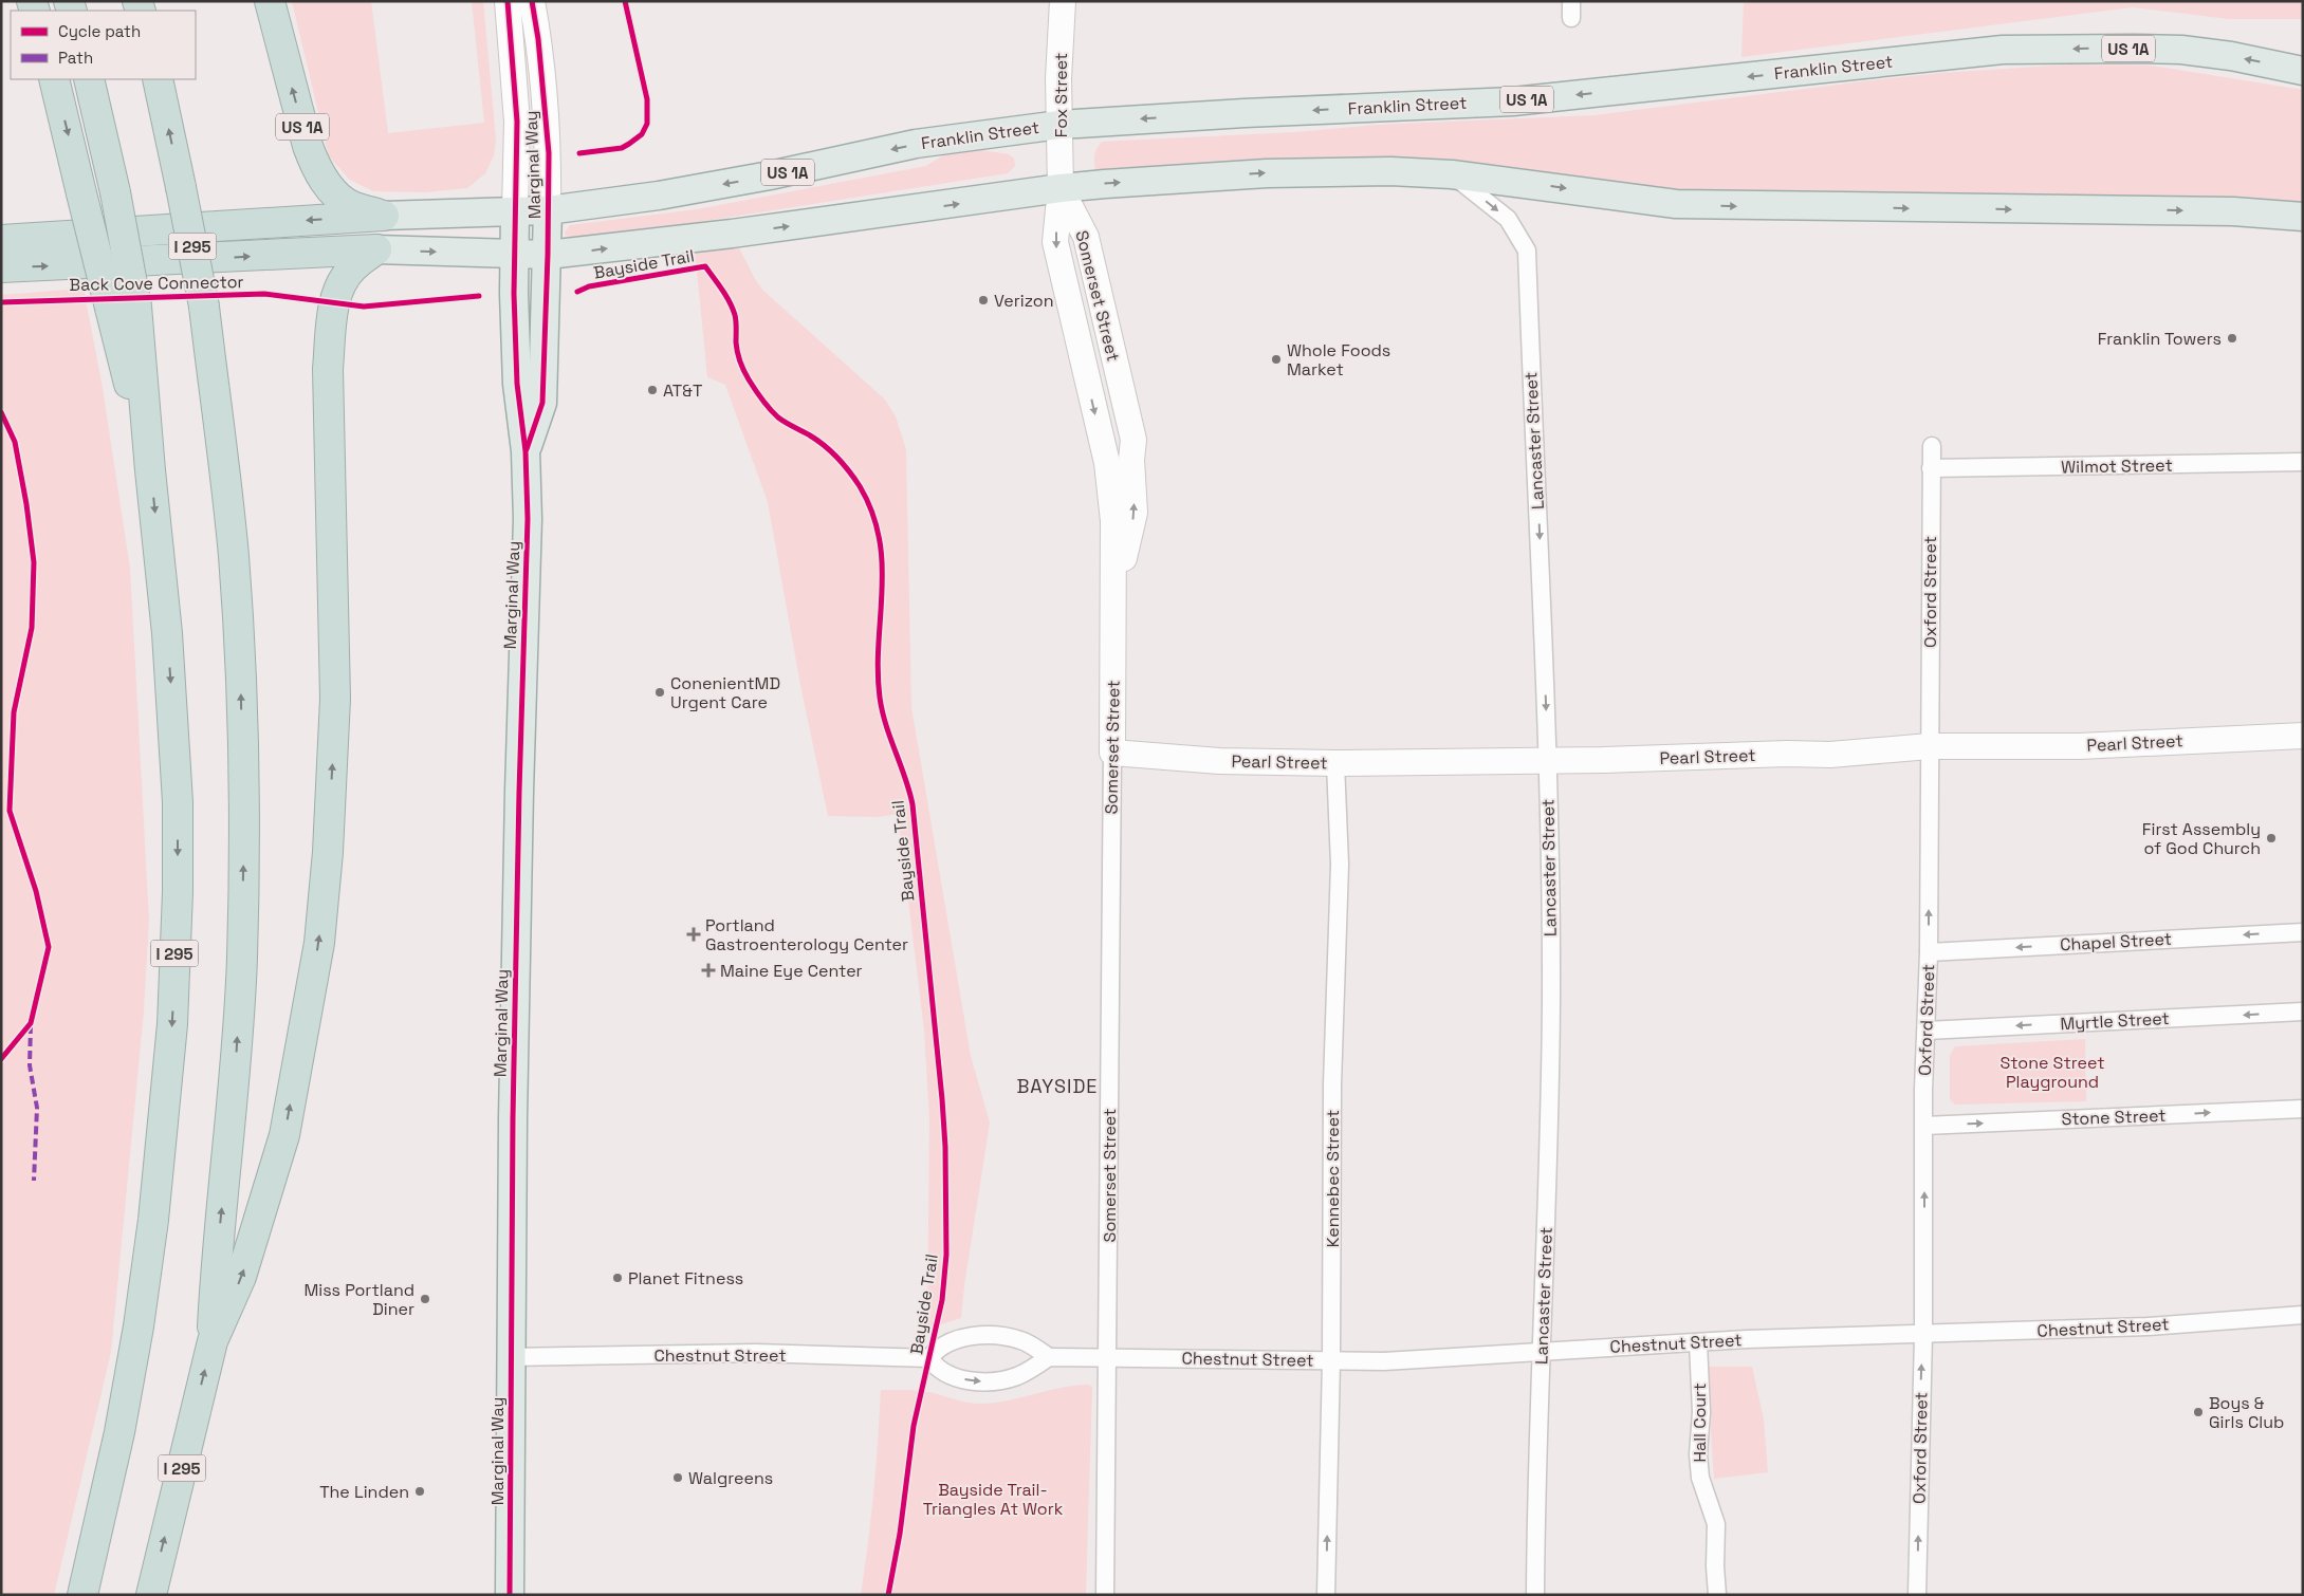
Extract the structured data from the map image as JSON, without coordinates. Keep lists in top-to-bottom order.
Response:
{
  "streets": {
    "highway": ["US 1A", "I 295"],
    "main road": ["Franklin Street", "Marginal Way"],
    "street": [
      "Fox Street",
      "Somerset Street",
      "Lancaster Street",
      "Wilmot Street",
      "Oxford Street",
      "Pearl Street",
      "Chapel Street",
      "Myrtle Street",
      "Stone Street",
      "Kennebec Street",
      "Chestnut Street",
      "Hall Court"
    ],
    "cycle path": ["Bayside Trail", "Back Cove Connector"]
  },
  "crossings": [
    ["US 1A", "Franklin Street"],
    ["US 1A", "Marginal Way"],
    ["Franklin Street", "Fox Street"],
    ["Franklin Street", "Marginal Way"],
    ["Fox Street", "Somerset Street"],
    ["Marginal Way", "Chestnut Street"],
    ["Somerset Street", "Pearl Street"],
    ["Somerset Street", "Chestnut Street"],
    ["Lancaster Street", "Pearl Street"],
    ["Lancaster Street", "Chestnut Street"],
    ["Wilmot Street", "Oxford Street"],
    ["Oxford Street", "Pearl Street"],
    ["Oxford Street", "Chapel Street"],
    ["Oxford Street", "Myrtle Street"],
    ["Oxford Street", "Stone Street"],
    ["Oxford Street", "Chestnut Street"],
    ["Pearl Street", "Kennebec Street"],
    ["Kennebec Street", "Chestnut Street"],
    ["Chestnut Street", "Hall Court"]
  ],
  "one_way": [
    "Lancaster Street",
    "Oxford Street",
    "Chapel Street",
    "Myrtle Street",
    "Stone Street"
  ],
  "districts": ["BAYSIDE"],
  "parks": ["Stone Street Playground", "Bayside Trail- Triangles At Work"],
  "places": {
    "other": [
      "Verizon",
      "Franklin Towers",
      "Whole Foods Market",
      "AT&T",
      "ConenientMD Urgent Care",
      "First Assembly of God Church",
      "Planet Fitness",
      "Miss Portland Diner",
      "Boys & Girls Club",
      "Walgreens",
      "The Linden"
    ],
    "health": ["Portland Gastroenterology Center", "Maine Eye Center"]
  },
  "legend": ["Cycle path", "Path"]
}
